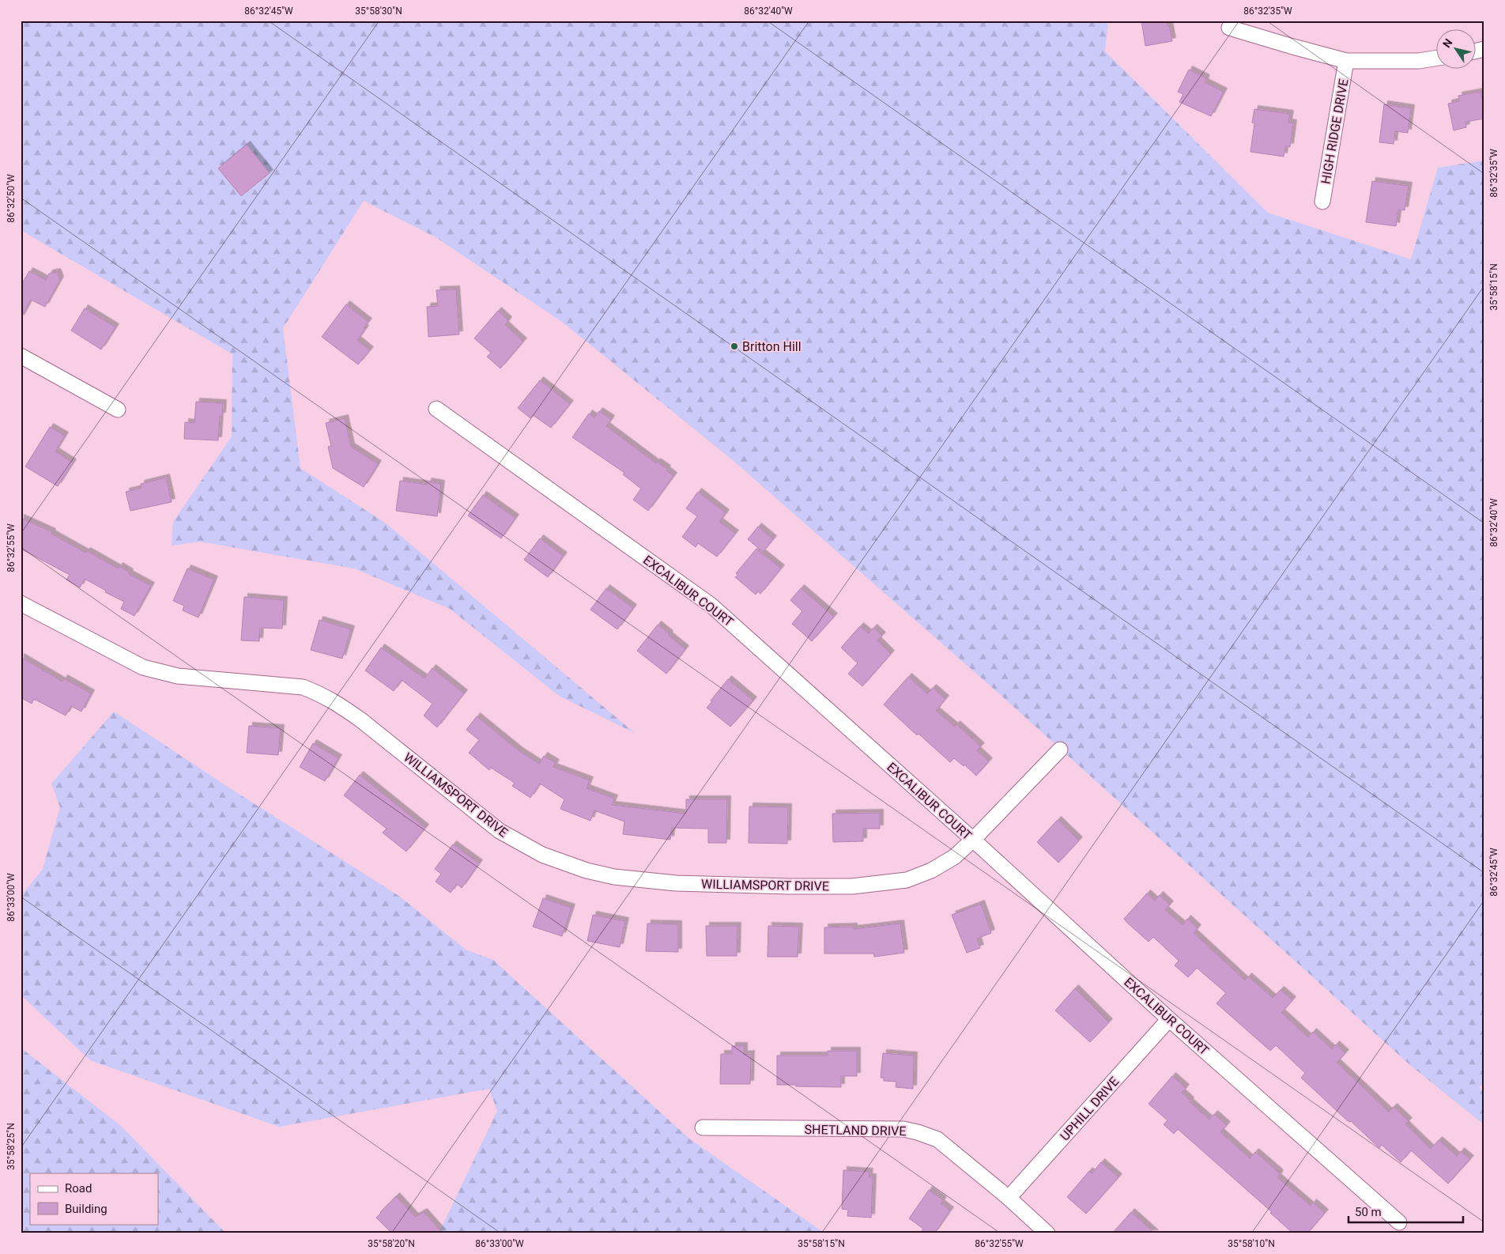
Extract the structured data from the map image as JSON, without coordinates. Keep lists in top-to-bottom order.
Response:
{
  "streets": {
    "street": [
      "HIGH RIDGE DRIVE",
      "EXCALIBUR COURT",
      "WILLIAMSPORT DRIVE",
      "UPHILL DRIVE",
      "SHETLAND DRIVE"
    ]
  },
  "crossings": [
    ["EXCALIBUR COURT", "WILLIAMSPORT DRIVE"],
    ["EXCALIBUR COURT", "UPHILL DRIVE"],
    ["UPHILL DRIVE", "SHETLAND DRIVE"]
  ],
  "places": ["Britton Hill"],
  "legend": ["Road", "Building"],
  "scale_bar": "50 m",
  "north": "top left",
  "coordinates": [
    "86°32'45\"W",
    "35°58'30\"N",
    "86°32'40\"W",
    "86°32'35\"W",
    "86°32'50\"W",
    "35°58'15\"N",
    "86°32'55\"W",
    "86°33'00\"W",
    "35°58'25\"N",
    "35°58'20\"N",
    "35°58'10\"N"
  ]
}
